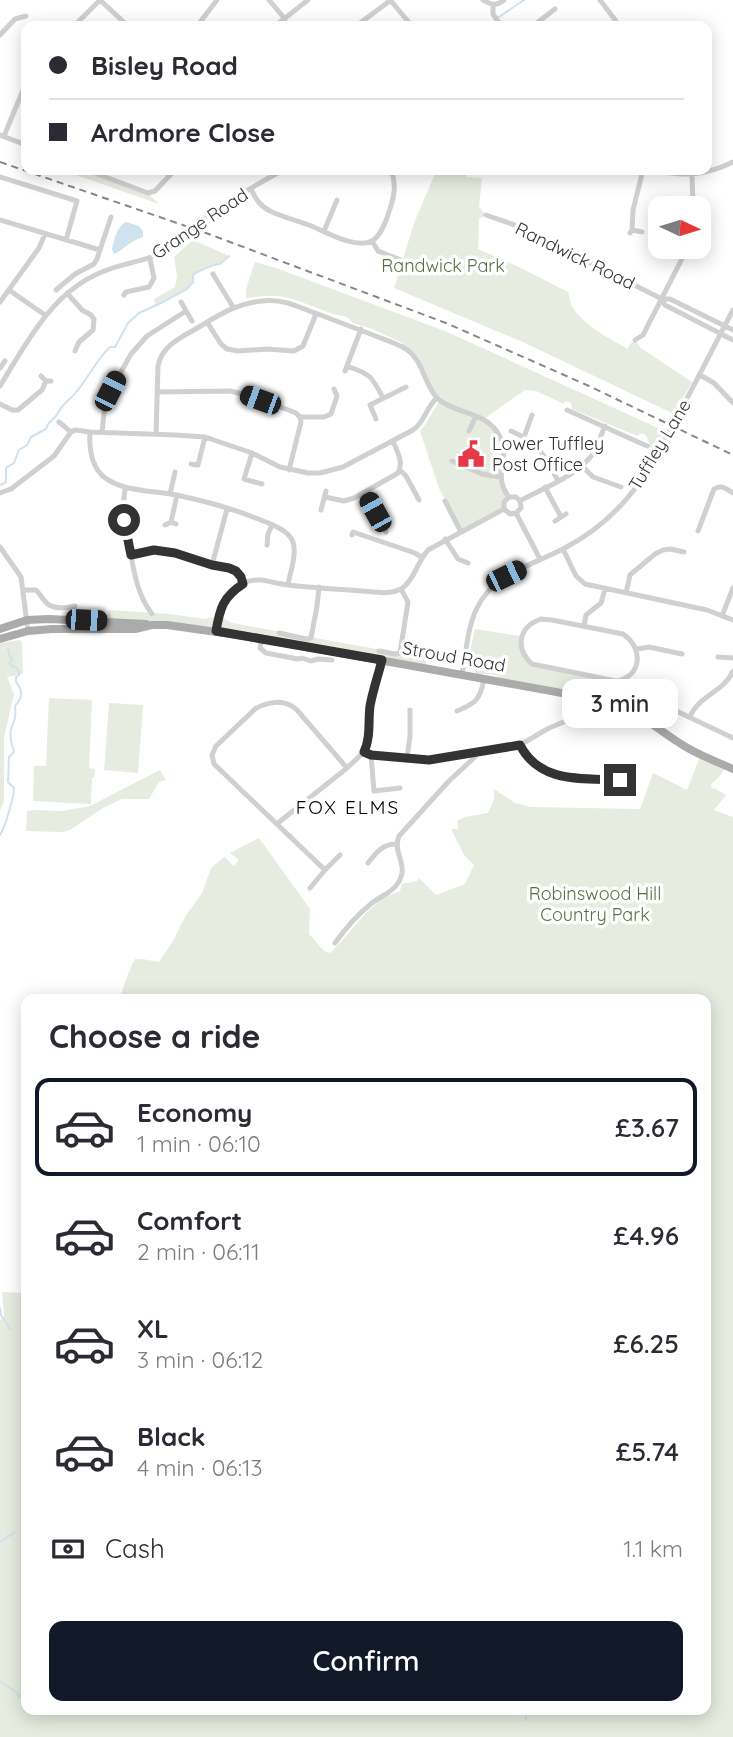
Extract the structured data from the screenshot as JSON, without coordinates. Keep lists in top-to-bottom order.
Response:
{
  "streets": {
    "main road": ["Stroud Road"],
    "street": ["Grange Road", "Randwick Road", "Tuffley Lane"]
  },
  "crossings": [
    ["Randwick Road", "Tuffley Lane"],
    ["Tuffley Lane", "Stroud Road"]
  ],
  "districts": ["FOX ELMS"],
  "parks": ["Randwick Park", "Robinswood Hill Country Park"],
  "places": {
    "public building": ["Lower Tuffley Post Office"]
  },
  "north": "right",
  "page": {
    "banner": ["Bisley Road", "Ardmore Close"],
    "bubble": "3 min",
    "heading": "Choose a ride",
    "list": [
      {
        "name": "Economy",
        "note": "1 min · 06:10",
        "value": "£3.67"
      },
      {
        "name": "Comfort",
        "note": "2 min · 06:11",
        "value": "£4.96"
      },
      {
        "name": "XL",
        "note": "3 min · 06:12",
        "value": "£6.25"
      },
      {
        "name": "Black",
        "note": "4 min · 06:13",
        "value": "£5.74"
      }
    ],
    "pay": ["Cash", "1.1 km"],
    "buttons": "Confirm"
  }
}
